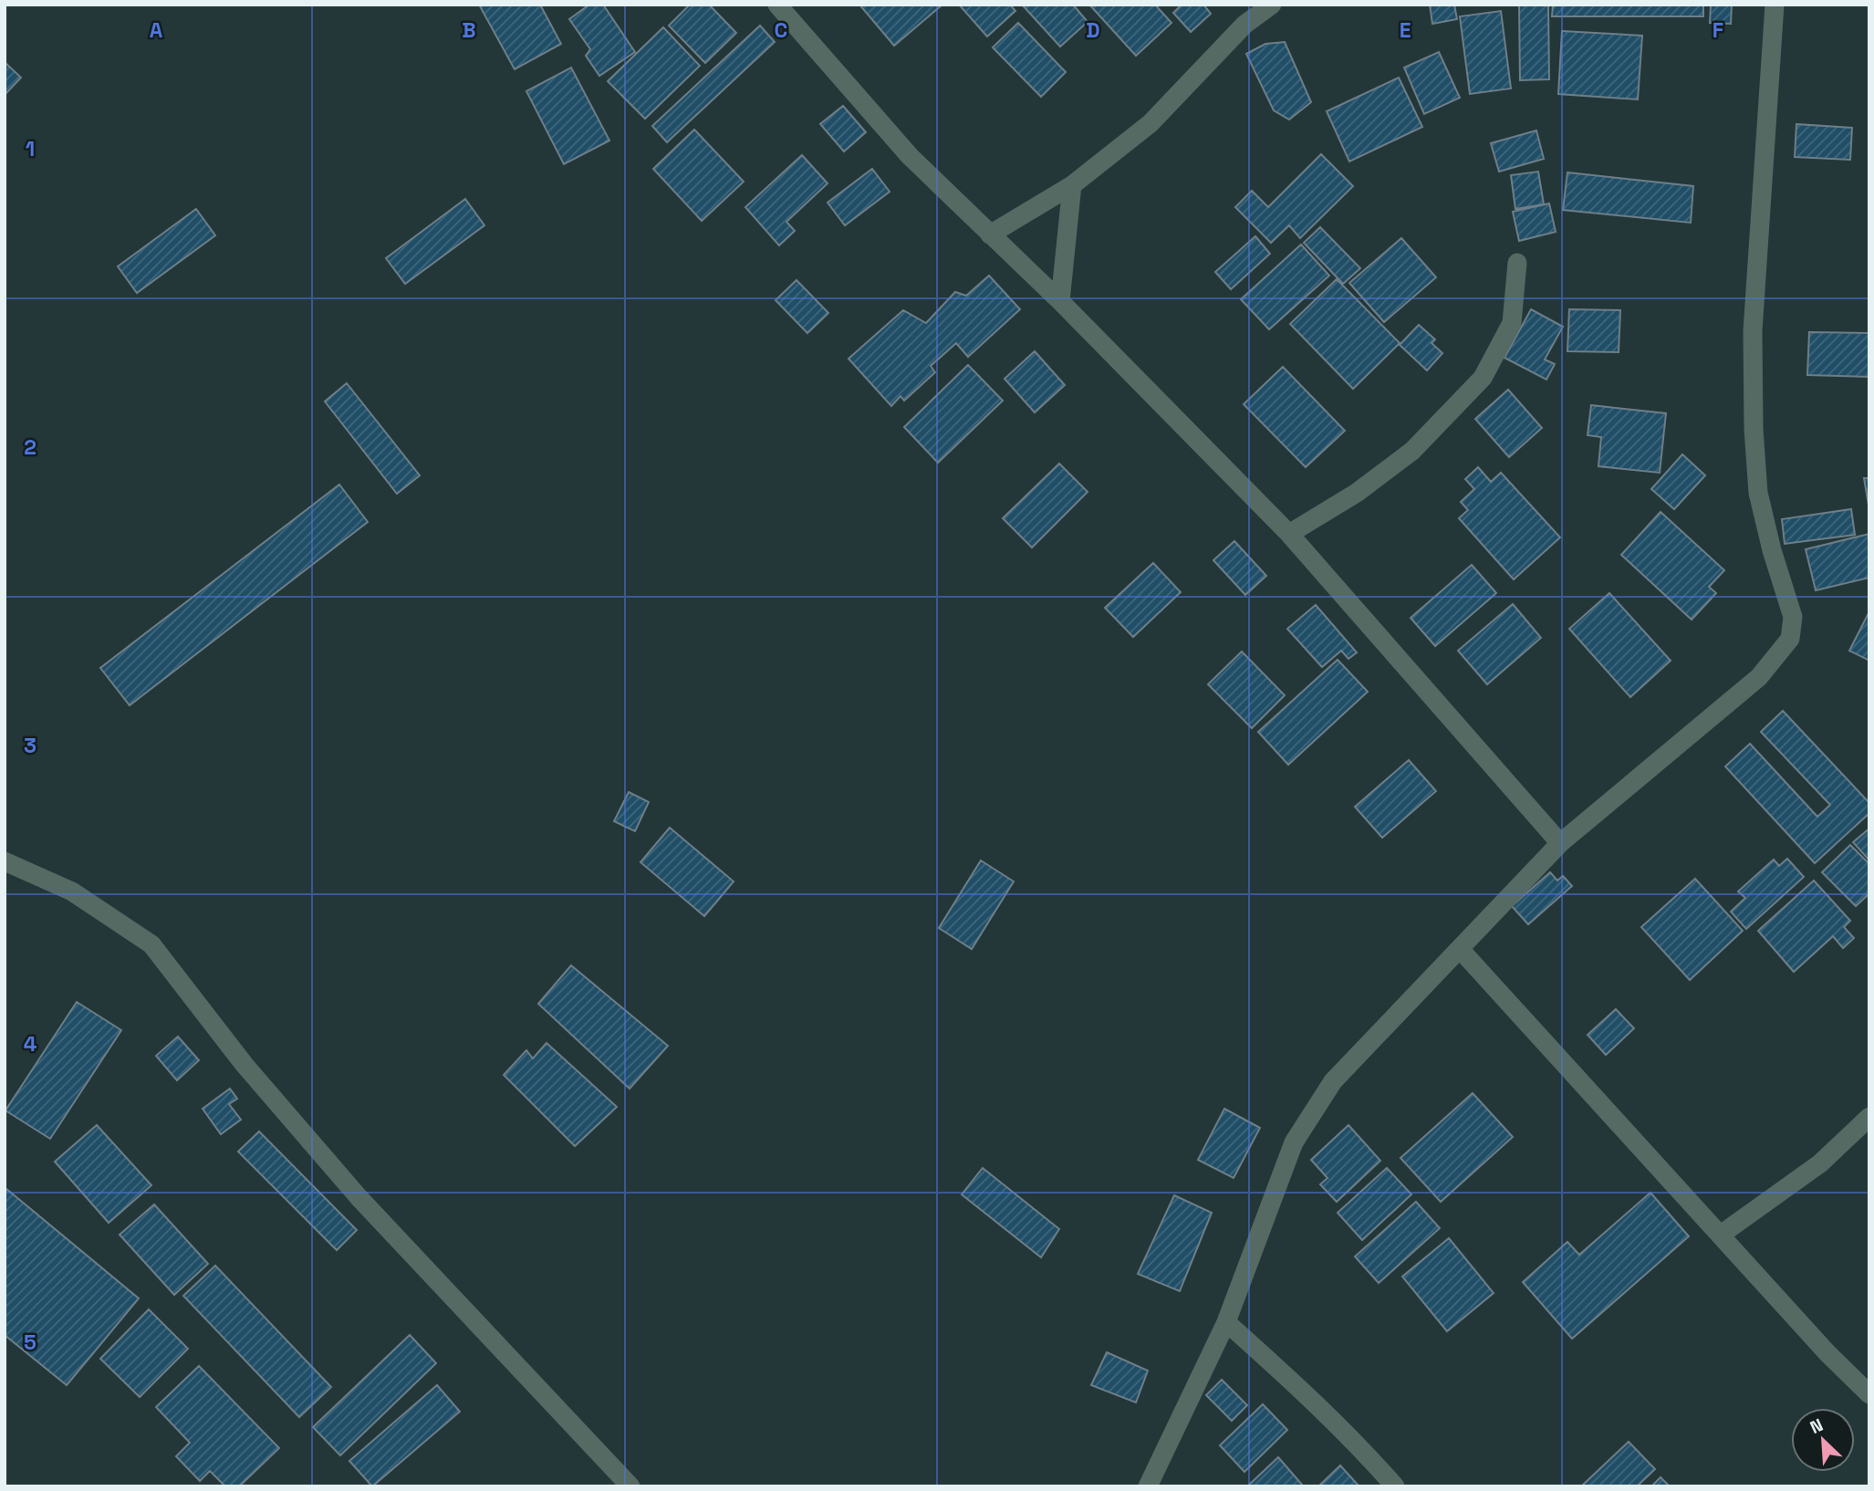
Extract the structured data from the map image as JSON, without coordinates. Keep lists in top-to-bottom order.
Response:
{
  "north": "top left",
  "grid": {
    "columns": [
      "A",
      "B",
      "C",
      "D",
      "E",
      "F"
    ],
    "rows": [
      "1",
      "2",
      "3",
      "4",
      "5"
    ]
  }
}
